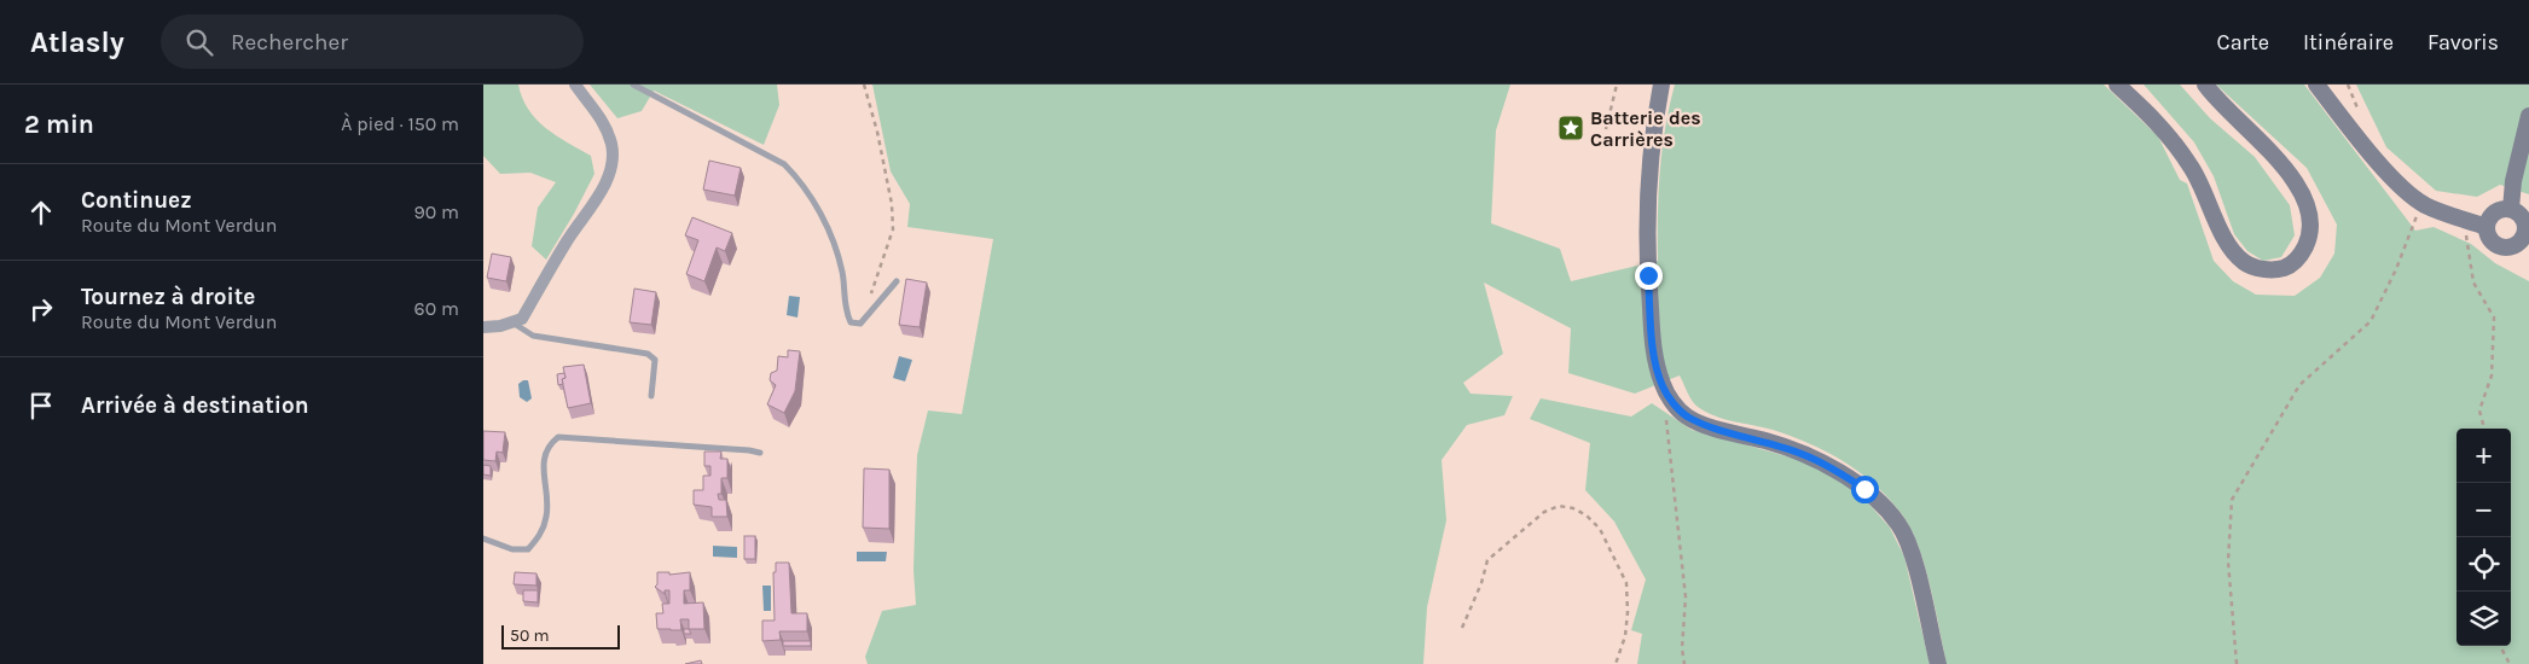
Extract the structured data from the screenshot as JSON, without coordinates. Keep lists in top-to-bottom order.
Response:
{
  "places": {
    "place": ["Batterie des Carrières"]
  },
  "scale_bar": "50 m",
  "page": {
    "header": "Atlasly",
    "search": "Rechercher",
    "nav": ["Carte", "Itinéraire", "Favoris"],
    "heading": ["2 min", "À pied · 150 m"],
    "list": [
      ["Continuez", "Route du Mont Verdun", "90 m"],
      ["Tournez à droite", "Route du Mont Verdun", "60 m"],
      "Arrivée à destination"
    ],
    "map_buttons": ["+", "−"],
    "scale": "50 m"
  }
}
